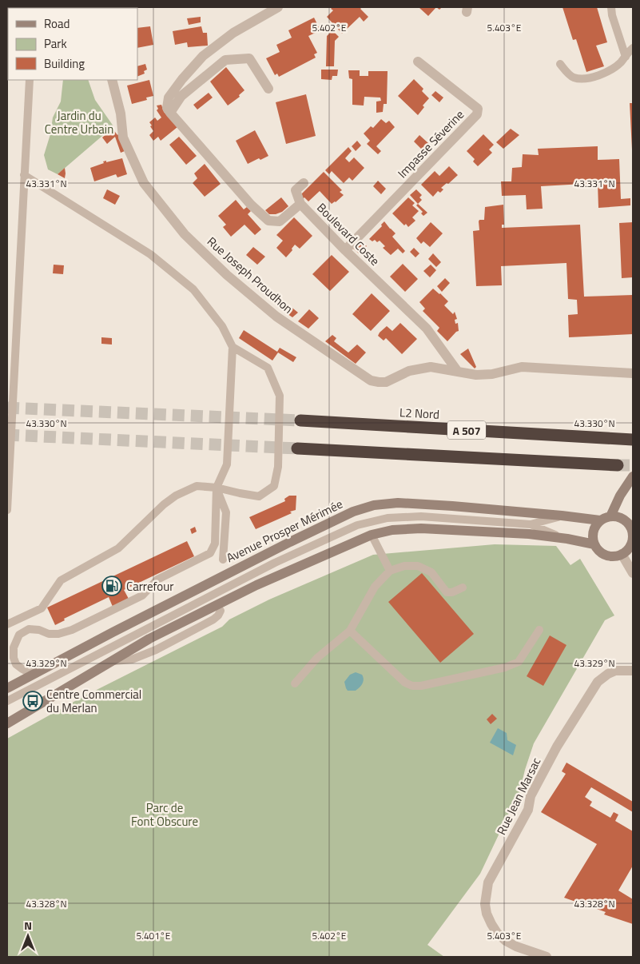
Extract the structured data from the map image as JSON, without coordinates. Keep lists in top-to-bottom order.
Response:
{
  "streets": {
    "highway": ["L2 Nord", "A 507"],
    "street": [
      "Impasse Séverine",
      "Boulevard Coste",
      "Rue Joseph Proudhon",
      "Avenue Prosper Mérimée",
      "Rue Jean Marsac"
    ]
  },
  "crossings": [
    ["Impasse Séverine", "Boulevard Coste"],
    ["Boulevard Coste", "Rue Joseph Proudhon"]
  ],
  "parks": ["Jardin du Centre Urbain", "Parc de Font Obscure"],
  "places": {
    "fuel station": ["Carrefour"],
    "bus stop": ["Centre Commercial du Merlan"]
  },
  "legend": ["Road", "Park", "Building"],
  "north": "top",
  "coordinates": [
    "5.402°E",
    "5.403°E",
    "43.331°N",
    "43.330°N",
    "43.329°N",
    "43.328°N",
    "5.401°E"
  ]
}
